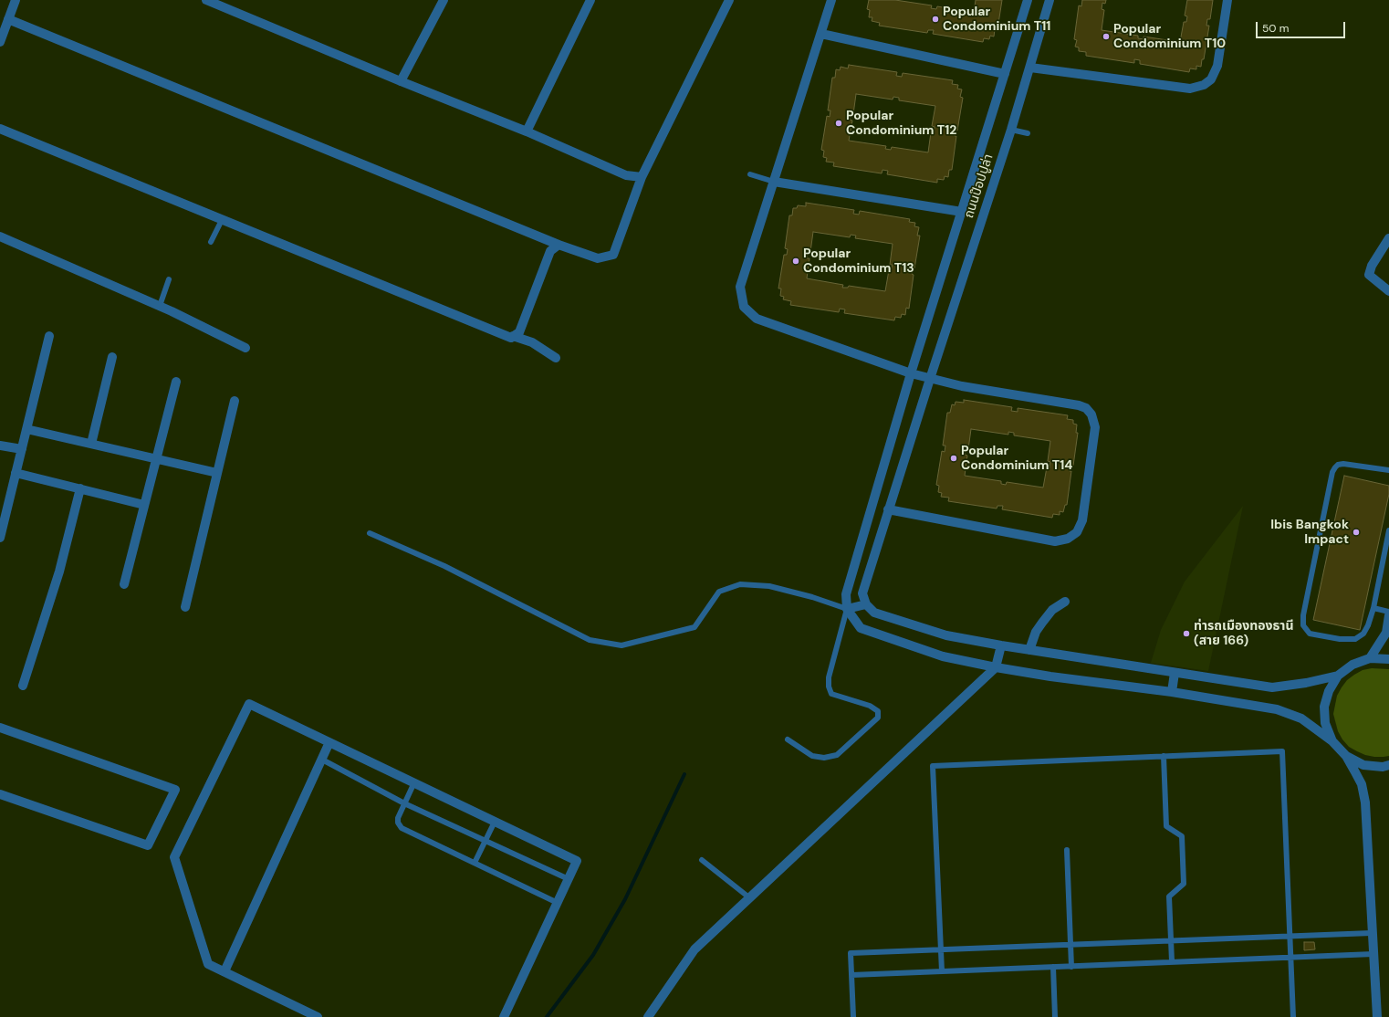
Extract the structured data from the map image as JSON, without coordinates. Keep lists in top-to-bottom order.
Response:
{
  "streets": {
    "street": ["ถนนป๊อปปูล่า"]
  },
  "places": [
    "Popular Condominium T11",
    "Popular Condominium T10",
    "Popular Condominium T12",
    "Popular Condominium T13",
    "Popular Condominium T14",
    "Ibis Bangkok Impact",
    "ท่ารถเมืองทองธานี (สาย 166)"
  ],
  "scale_bar": "50 m"
}
